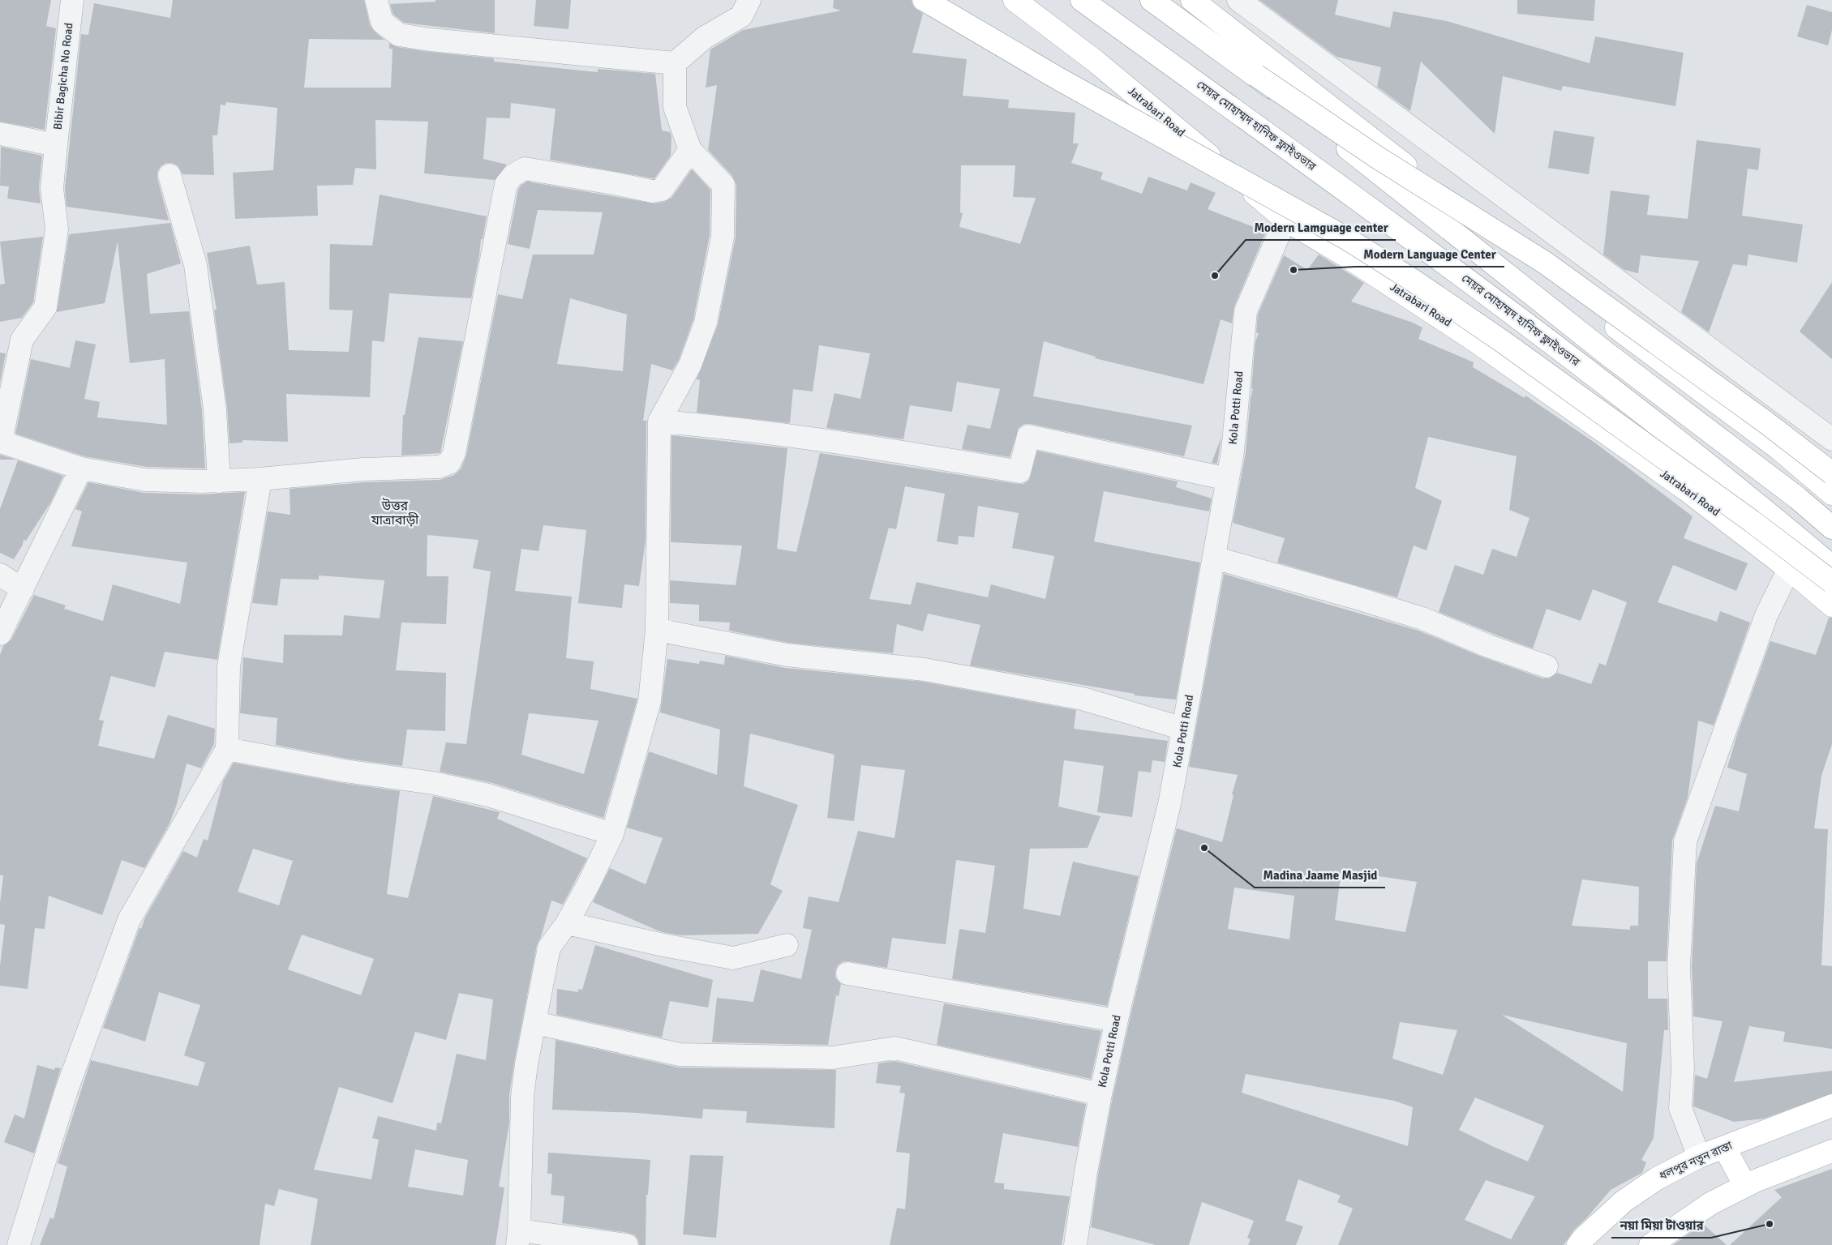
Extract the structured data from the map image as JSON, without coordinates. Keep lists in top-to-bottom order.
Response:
{
  "streets": {
    "main road": ["Jatrabari Road", "মেয়র মোহাম্মদ হানিফ ফ্লাইওভার", "ধলপুর নতুন রাস্তা"],
    "street": ["Bibir Bagicha No Road", "Kola Potti Road"]
  },
  "crossings": [
    ["Jatrabari Road", "Kola Potti Road"]
  ],
  "districts": ["উত্তর যাত্রাবাড়ী"],
  "places": [
    "Modern Language Center",
    "Modern Lamguage center",
    "Madina Jaame Masjid",
    "নয়া মিয়া টাওয়ার"
  ]
}
